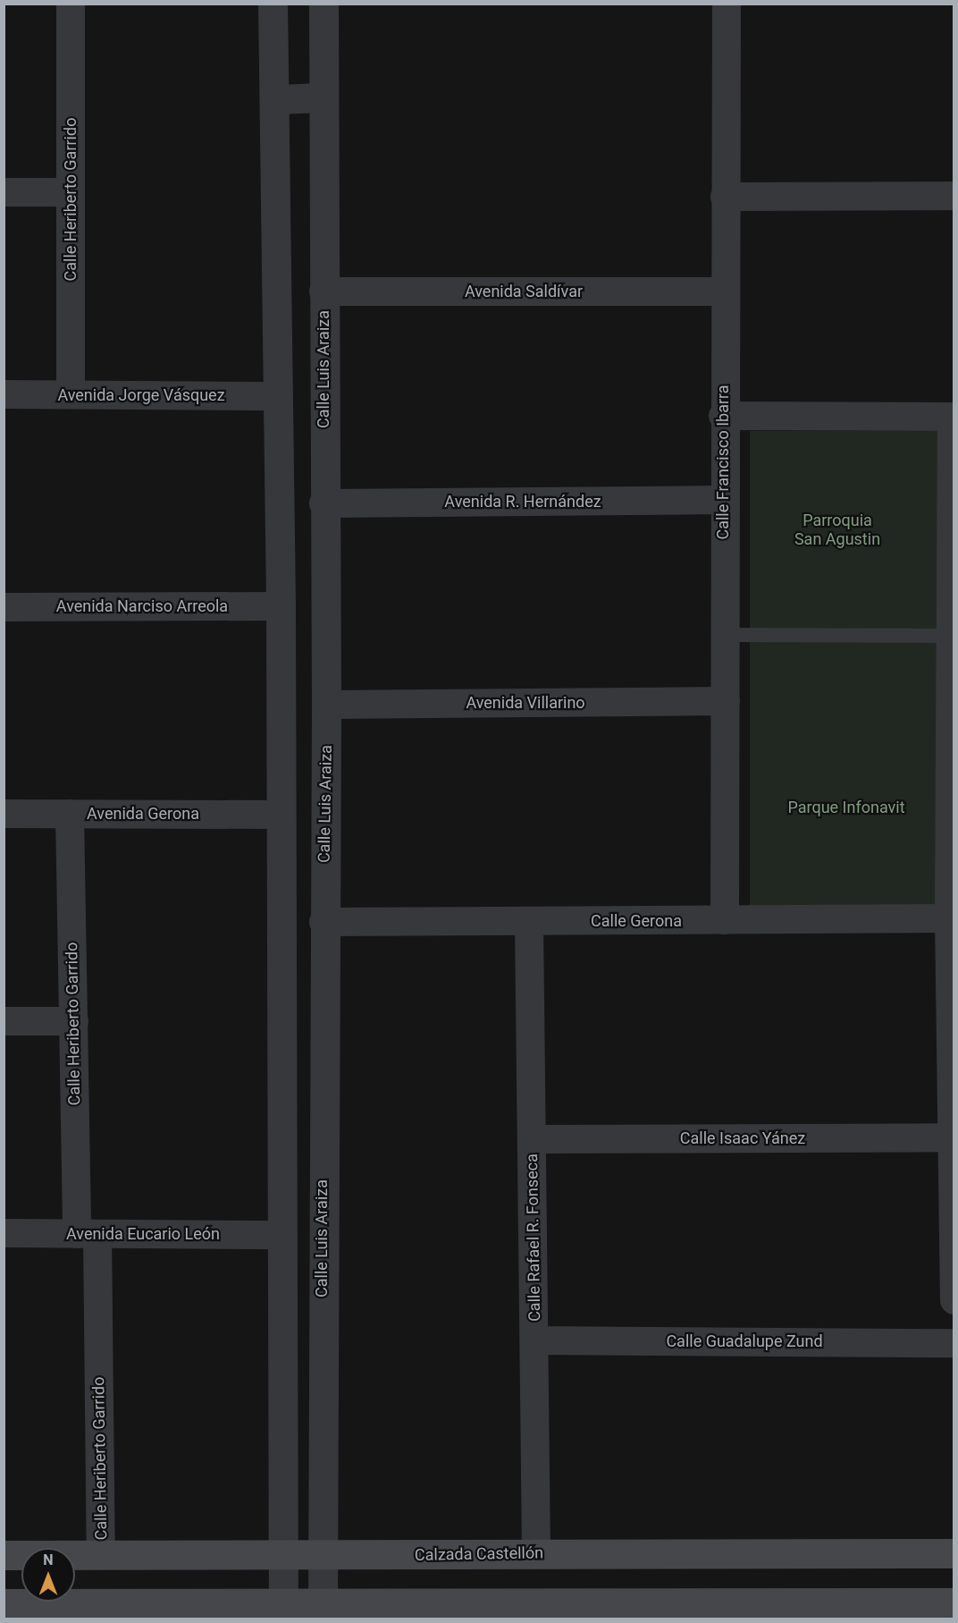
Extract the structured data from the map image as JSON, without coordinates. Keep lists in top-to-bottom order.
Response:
{
  "streets": {
    "main road": ["Calzada Castellón"],
    "street": [
      "Calle Heriberto Garrido",
      "Avenida Saldívar",
      "Calle Luis Araiza",
      "Avenida Jorge Vásquez",
      "Calle Francisco Ibarra",
      "Avenida R. Hernández",
      "Avenida Narciso Arreola",
      "Avenida Villarino",
      "Avenida Gerona",
      "Calle Gerona",
      "Calle Isaac Yánez",
      "Avenida Eucario León",
      "Calle Rafael R. Fonseca",
      "Calle Guadalupe Zund"
    ]
  },
  "crossings": [
    ["Calle Heriberto Garrido", "Avenida Jorge Vásquez"],
    ["Calle Heriberto Garrido", "Avenida Gerona"],
    ["Calle Heriberto Garrido", "Avenida Eucario León"],
    ["Calle Heriberto Garrido", "Calzada Castellón"],
    ["Avenida Saldívar", "Calle Luis Araiza"],
    ["Avenida Saldívar", "Calle Francisco Ibarra"],
    ["Calle Luis Araiza", "Avenida R. Hernández"],
    ["Calle Luis Araiza", "Avenida Villarino"],
    ["Calle Luis Araiza", "Calle Gerona"],
    ["Calle Luis Araiza", "Calzada Castellón"],
    ["Calle Francisco Ibarra", "Avenida R. Hernández"],
    ["Calle Francisco Ibarra", "Avenida Villarino"],
    ["Calle Francisco Ibarra", "Calle Gerona"],
    ["Calle Gerona", "Calle Rafael R. Fonseca"],
    ["Calle Isaac Yánez", "Calle Rafael R. Fonseca"],
    ["Calle Rafael R. Fonseca", "Calle Guadalupe Zund"],
    ["Calle Rafael R. Fonseca", "Calzada Castellón"]
  ],
  "parks": ["Parroquia San Agustin", "Parque Infonavit"],
  "north": "top"
}
